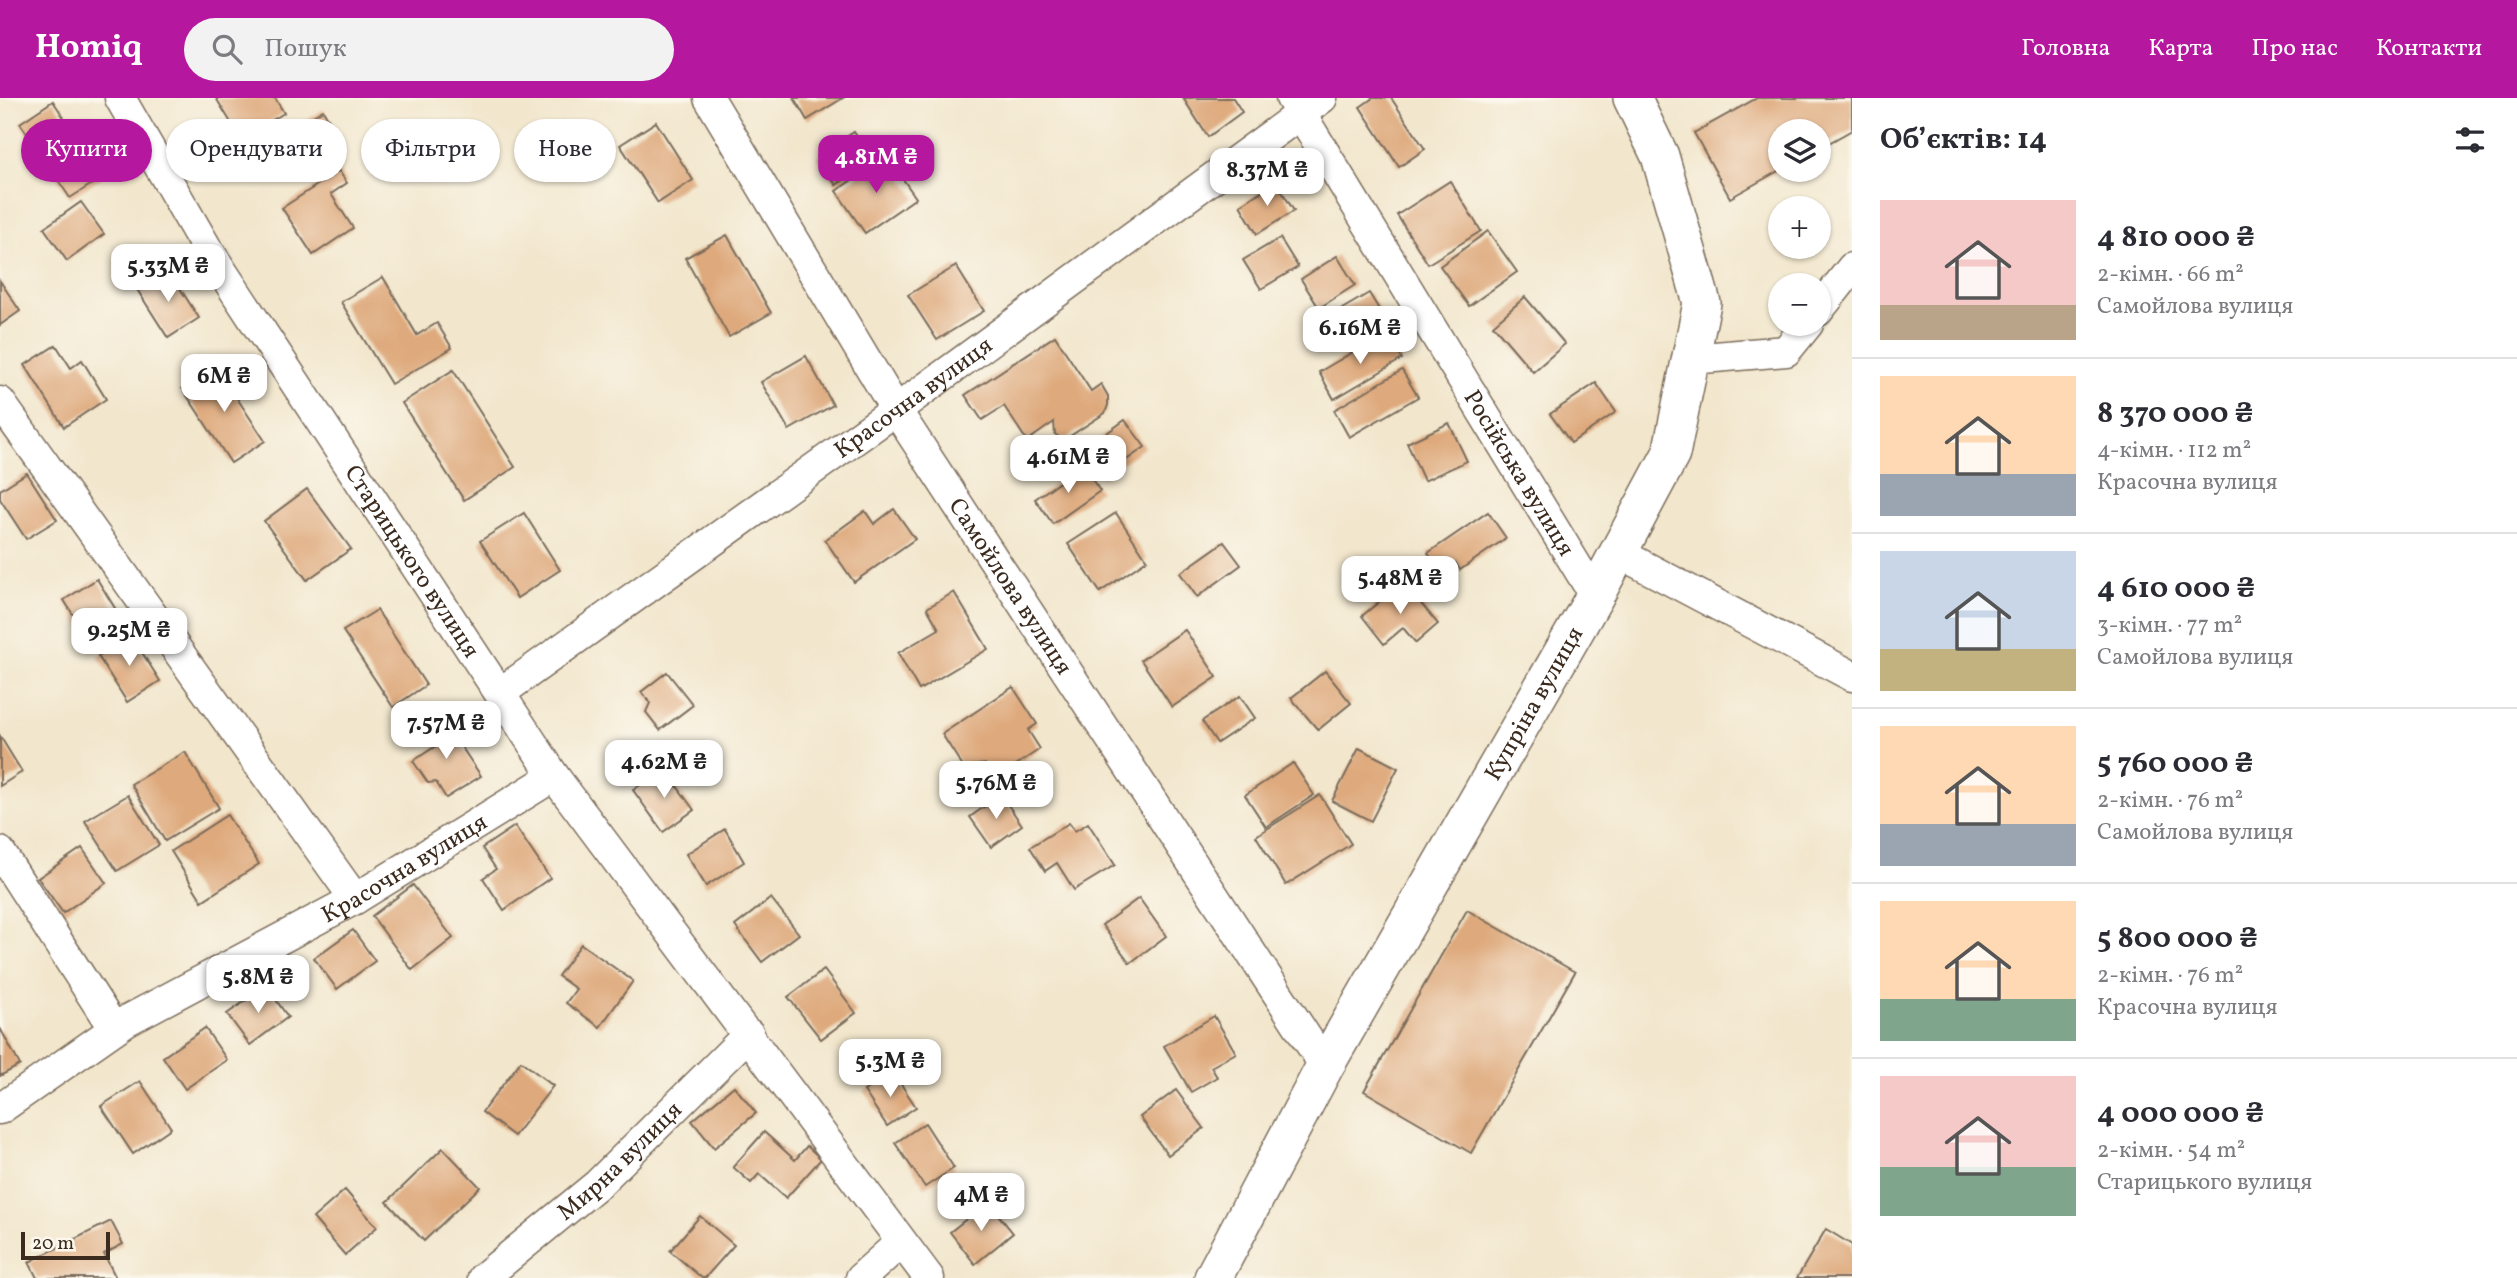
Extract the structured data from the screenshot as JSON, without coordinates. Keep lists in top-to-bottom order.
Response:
{
  "streets": {
    "main road": ["Купріна вулиця"],
    "street": [
      "Красочна вулиця",
      "Російська вулиця",
      "Старицького вулиця",
      "Самойлова вулиця",
      "Мирна вулиця"
    ]
  },
  "crossings": [
    ["Красочна вулиця", "Російська вулиця"],
    ["Красочна вулиця", "Старицького вулиця"],
    ["Красочна вулиця", "Самойлова вулиця"],
    ["Російська вулиця", "Купріна вулиця"],
    ["Старицького вулиця", "Мирна вулиця"],
    ["Самойлова вулиця", "Купріна вулиця"]
  ],
  "scale_bar": "20 m",
  "page": {
    "header": "Homiq",
    "search": "Пошук",
    "nav": [
      "Головна",
      "Карта",
      "Про нас",
      "Контакти"
    ],
    "heading": "Об’єктів: 14",
    "map_buttons": ["+", "−"],
    "chip": [
      "Купити",
      "Орендувати",
      "Фільтри",
      "Нове"
    ],
    "price": [
      "4.81M ₴",
      "8.37M ₴",
      "5.33M ₴",
      "6.16M ₴",
      "6M ₴",
      "4.61M ₴",
      "5.48M ₴",
      "9.25M ₴",
      "7.57M ₴",
      "4.62M ₴",
      "5.76M ₴",
      "5.8M ₴",
      "5.3M ₴",
      "4M ₴"
    ],
    "list": [
      {
        "name": "4 810 000 ₴",
        "note": "2-кімн. · 66 m² · Самойлова вулиця"
      },
      {
        "name": "8 370 000 ₴",
        "note": "4-кімн. · 112 m² · Красочна вулиця"
      },
      {
        "name": "4 610 000 ₴",
        "note": "3-кімн. · 77 m² · Самойлова вулиця"
      },
      {
        "name": "5 760 000 ₴",
        "note": "2-кімн. · 76 m² · Самойлова вулиця"
      },
      {
        "name": "5 800 000 ₴",
        "note": "2-кімн. · 76 m² · Красочна вулиця"
      },
      {
        "name": "4 000 000 ₴",
        "note": "2-кімн. · 54 m² · Старицького вулиця"
      }
    ],
    "scale": "20 m"
  }
}
